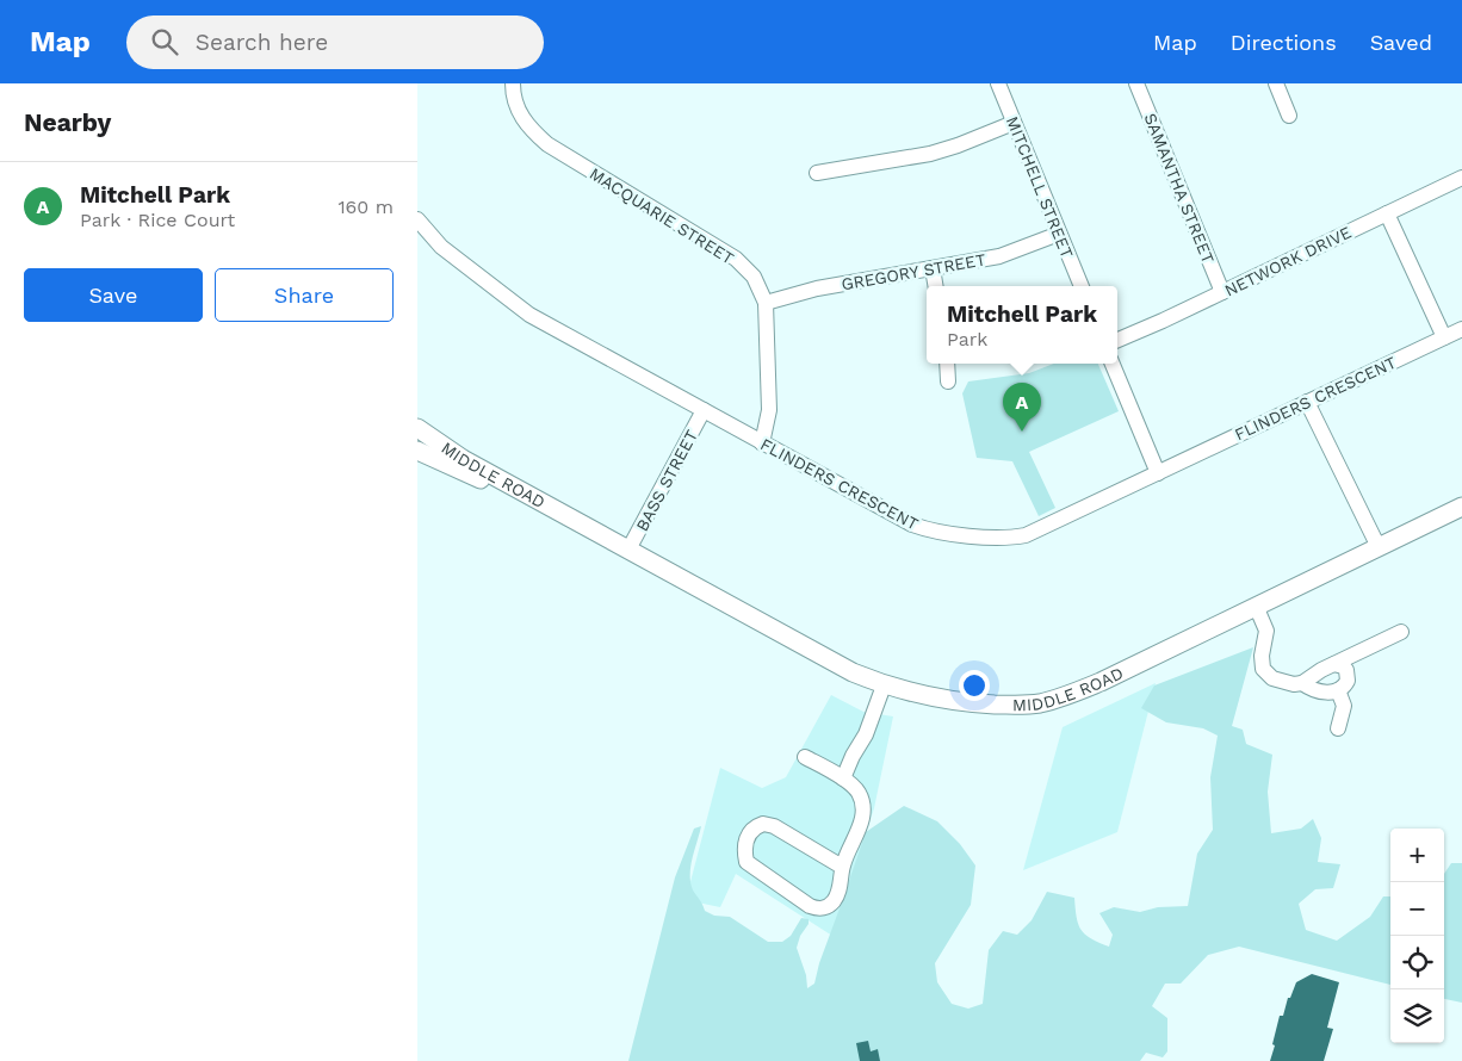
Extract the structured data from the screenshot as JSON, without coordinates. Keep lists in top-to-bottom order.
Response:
{
  "streets": {
    "main road": ["MIDDLE ROAD"],
    "street": [
      "MITCHELL STREET",
      "SAMANTHA STREET",
      "MACQUARIE STREET",
      "NETWORK DRIVE",
      "GREGORY STREET",
      "FLINDERS CRESCENT",
      "BASS STREET"
    ]
  },
  "crossings": [
    ["MITCHELL STREET", "GREGORY STREET"],
    ["SAMANTHA STREET", "NETWORK DRIVE"],
    ["MACQUARIE STREET", "GREGORY STREET"],
    ["MACQUARIE STREET", "FLINDERS CRESCENT"],
    ["FLINDERS CRESCENT", "BASS STREET"],
    ["MIDDLE ROAD", "BASS STREET"]
  ],
  "page": {
    "header": "Map",
    "search": "Search here",
    "nav": ["Map", "Directions", "Saved"],
    "heading": "Nearby",
    "list": [
      {
        "mark": "A",
        "name": "Mitchell Park",
        "note": "Park · Rice Court",
        "value": "160 m"
      }
    ],
    "buttons": ["Save", "Share"],
    "popup": ["Mitchell Park", "Park"],
    "pins": "A",
    "map_buttons": ["+", "−"]
  }
}
